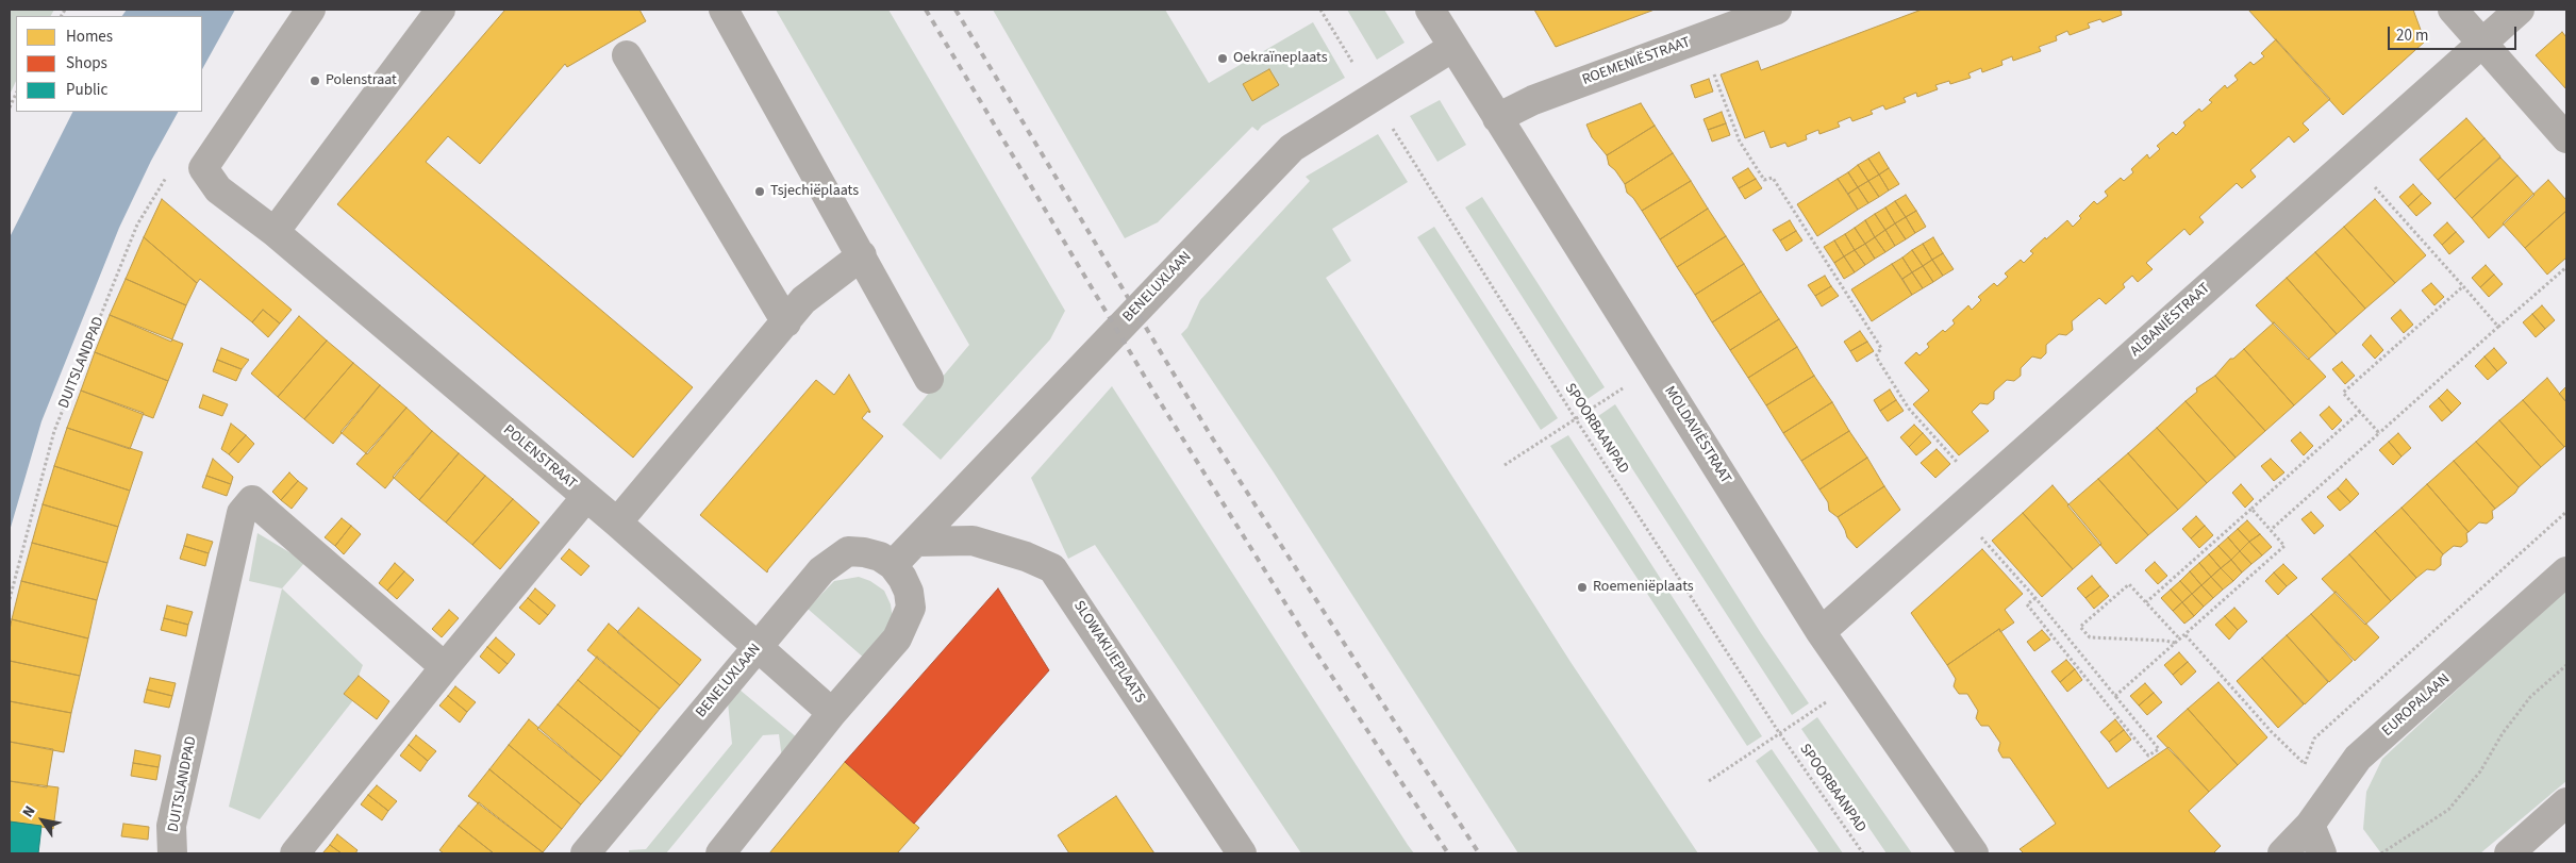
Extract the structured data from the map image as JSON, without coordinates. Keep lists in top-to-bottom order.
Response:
{
  "streets": {
    "street": [
      "ROEMENIËSTRAAT",
      "BENELUXLAAN",
      "ALBANIËSTRAAT",
      "DUITSLANDPAD",
      "MOLDAVIËSTRAAT",
      "POLENSTRAAT",
      "SLOWAKIJEPLAATS",
      "EUROPALAAN"
    ],
    "path": ["SPOORBAANPAD"]
  },
  "crossings": [
    ["ROEMENIËSTRAAT", "MOLDAVIËSTRAAT"],
    ["BENELUXLAAN", "SPOORBAANPAD"],
    ["BENELUXLAAN", "MOLDAVIËSTRAAT"],
    ["BENELUXLAAN", "POLENSTRAAT"],
    ["BENELUXLAAN", "SLOWAKIJEPLAATS"],
    ["ALBANIËSTRAAT", "MOLDAVIËSTRAAT"],
    ["DUITSLANDPAD", "POLENSTRAAT"]
  ],
  "places": [
    "Oekraïneplaats",
    "Polenstraat",
    "Tsjechiëplaats",
    "Roemeniëplaats"
  ],
  "legend": ["Homes", "Shops", "Public"],
  "scale_bar": "20 m",
  "north": "top left"
}
